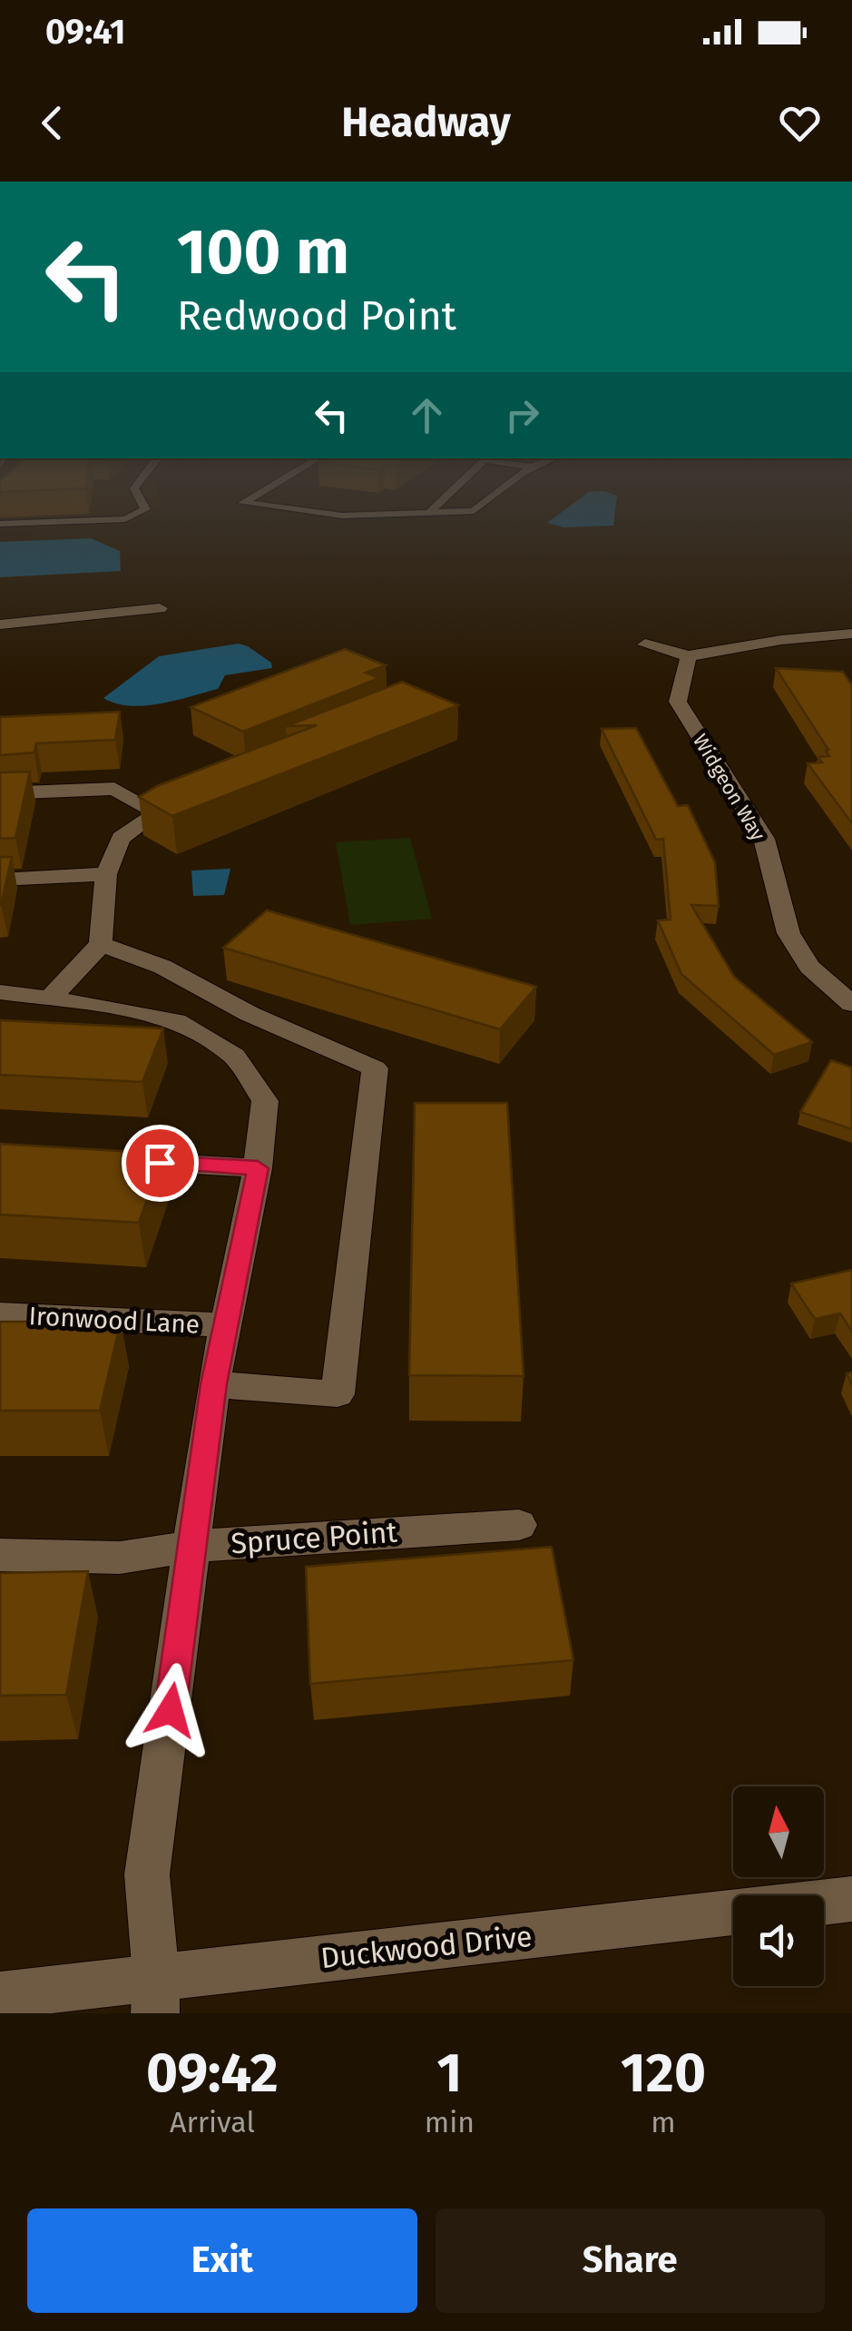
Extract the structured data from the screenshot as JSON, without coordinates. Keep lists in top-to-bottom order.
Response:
{
  "streets": {
    "street": [
      "Widgeon Way",
      "Ironwood Lane",
      "Spruce Point",
      "Duckwood Drive"
    ]
  },
  "north": "top",
  "page": {
    "status": "09:41",
    "header": "Headway",
    "turn": ["100 m", "Redwood Point"],
    "eta": [
      "09:42",
      "Arrival",
      "1",
      "min",
      "120",
      "m"
    ],
    "buttons": ["Exit", "Share"]
  }
}
